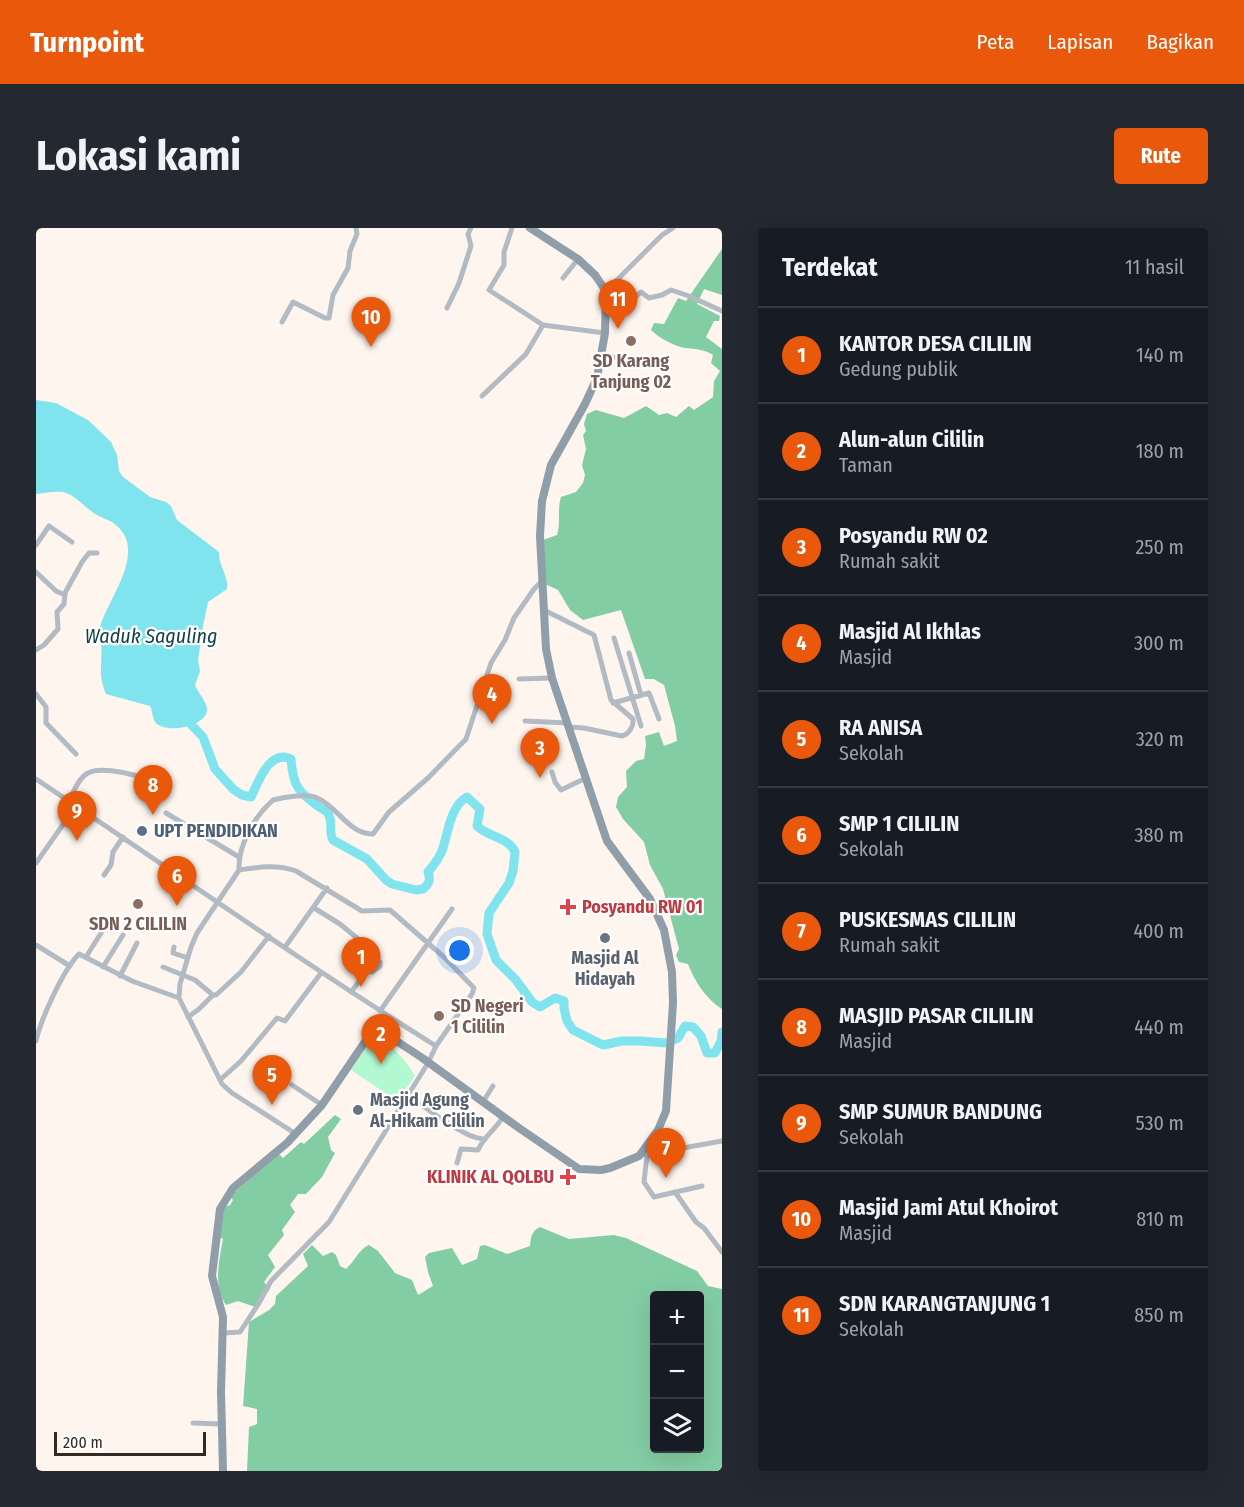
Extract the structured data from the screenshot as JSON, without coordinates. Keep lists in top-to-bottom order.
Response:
{
  "water": ["Waduk Saguling"],
  "places": {
    "other": [
      "SD Karang Tanjung 02",
      "UPT PENDIDIKAN",
      "SDN 2 CILILIN",
      "Masjid Al Hidayah",
      "SD Negeri 1 Cililin",
      "Masjid Agung Al-Hikam Cililin"
    ],
    "health": ["Posyandu RW 01", "KLINIK AL QOLBU"]
  },
  "scale_bar": "200 m",
  "page": {
    "header": "Turnpoint",
    "nav": ["Peta", "Lapisan", "Bagikan"],
    "buttons": "Rute",
    "title": "Lokasi kami",
    "heading": ["Terdekat", "11 hasil"],
    "pins": [
      "11",
      "10",
      "4",
      "3",
      "8",
      "9",
      "6",
      "1",
      "2",
      "5",
      "7"
    ],
    "list": [
      {
        "mark": "1",
        "name": "KANTOR DESA CILILIN",
        "note": "Gedung publik",
        "value": "140 m"
      },
      {
        "mark": "2",
        "name": "Alun-alun Cililin",
        "note": "Taman",
        "value": "180 m"
      },
      {
        "mark": "3",
        "name": "Posyandu RW 02",
        "note": "Rumah sakit",
        "value": "250 m"
      },
      {
        "mark": "4",
        "name": "Masjid Al Ikhlas",
        "note": "Masjid",
        "value": "300 m"
      },
      {
        "mark": "5",
        "name": "RA ANISA",
        "note": "Sekolah",
        "value": "320 m"
      },
      {
        "mark": "6",
        "name": "SMP 1 CILILIN",
        "note": "Sekolah",
        "value": "380 m"
      },
      {
        "mark": "7",
        "name": "PUSKESMAS CILILIN",
        "note": "Rumah sakit",
        "value": "400 m"
      },
      {
        "mark": "8",
        "name": "MASJID PASAR CILILIN",
        "note": "Masjid",
        "value": "440 m"
      },
      {
        "mark": "9",
        "name": "SMP SUMUR BANDUNG",
        "note": "Sekolah",
        "value": "530 m"
      },
      {
        "mark": "10",
        "name": "Masjid Jami Atul Khoirot",
        "note": "Masjid",
        "value": "810 m"
      },
      {
        "mark": "11",
        "name": "SDN KARANGTANJUNG 1",
        "note": "Sekolah",
        "value": "850 m"
      }
    ],
    "map_buttons": ["+", "−"],
    "scale": "200 m"
  }
}
